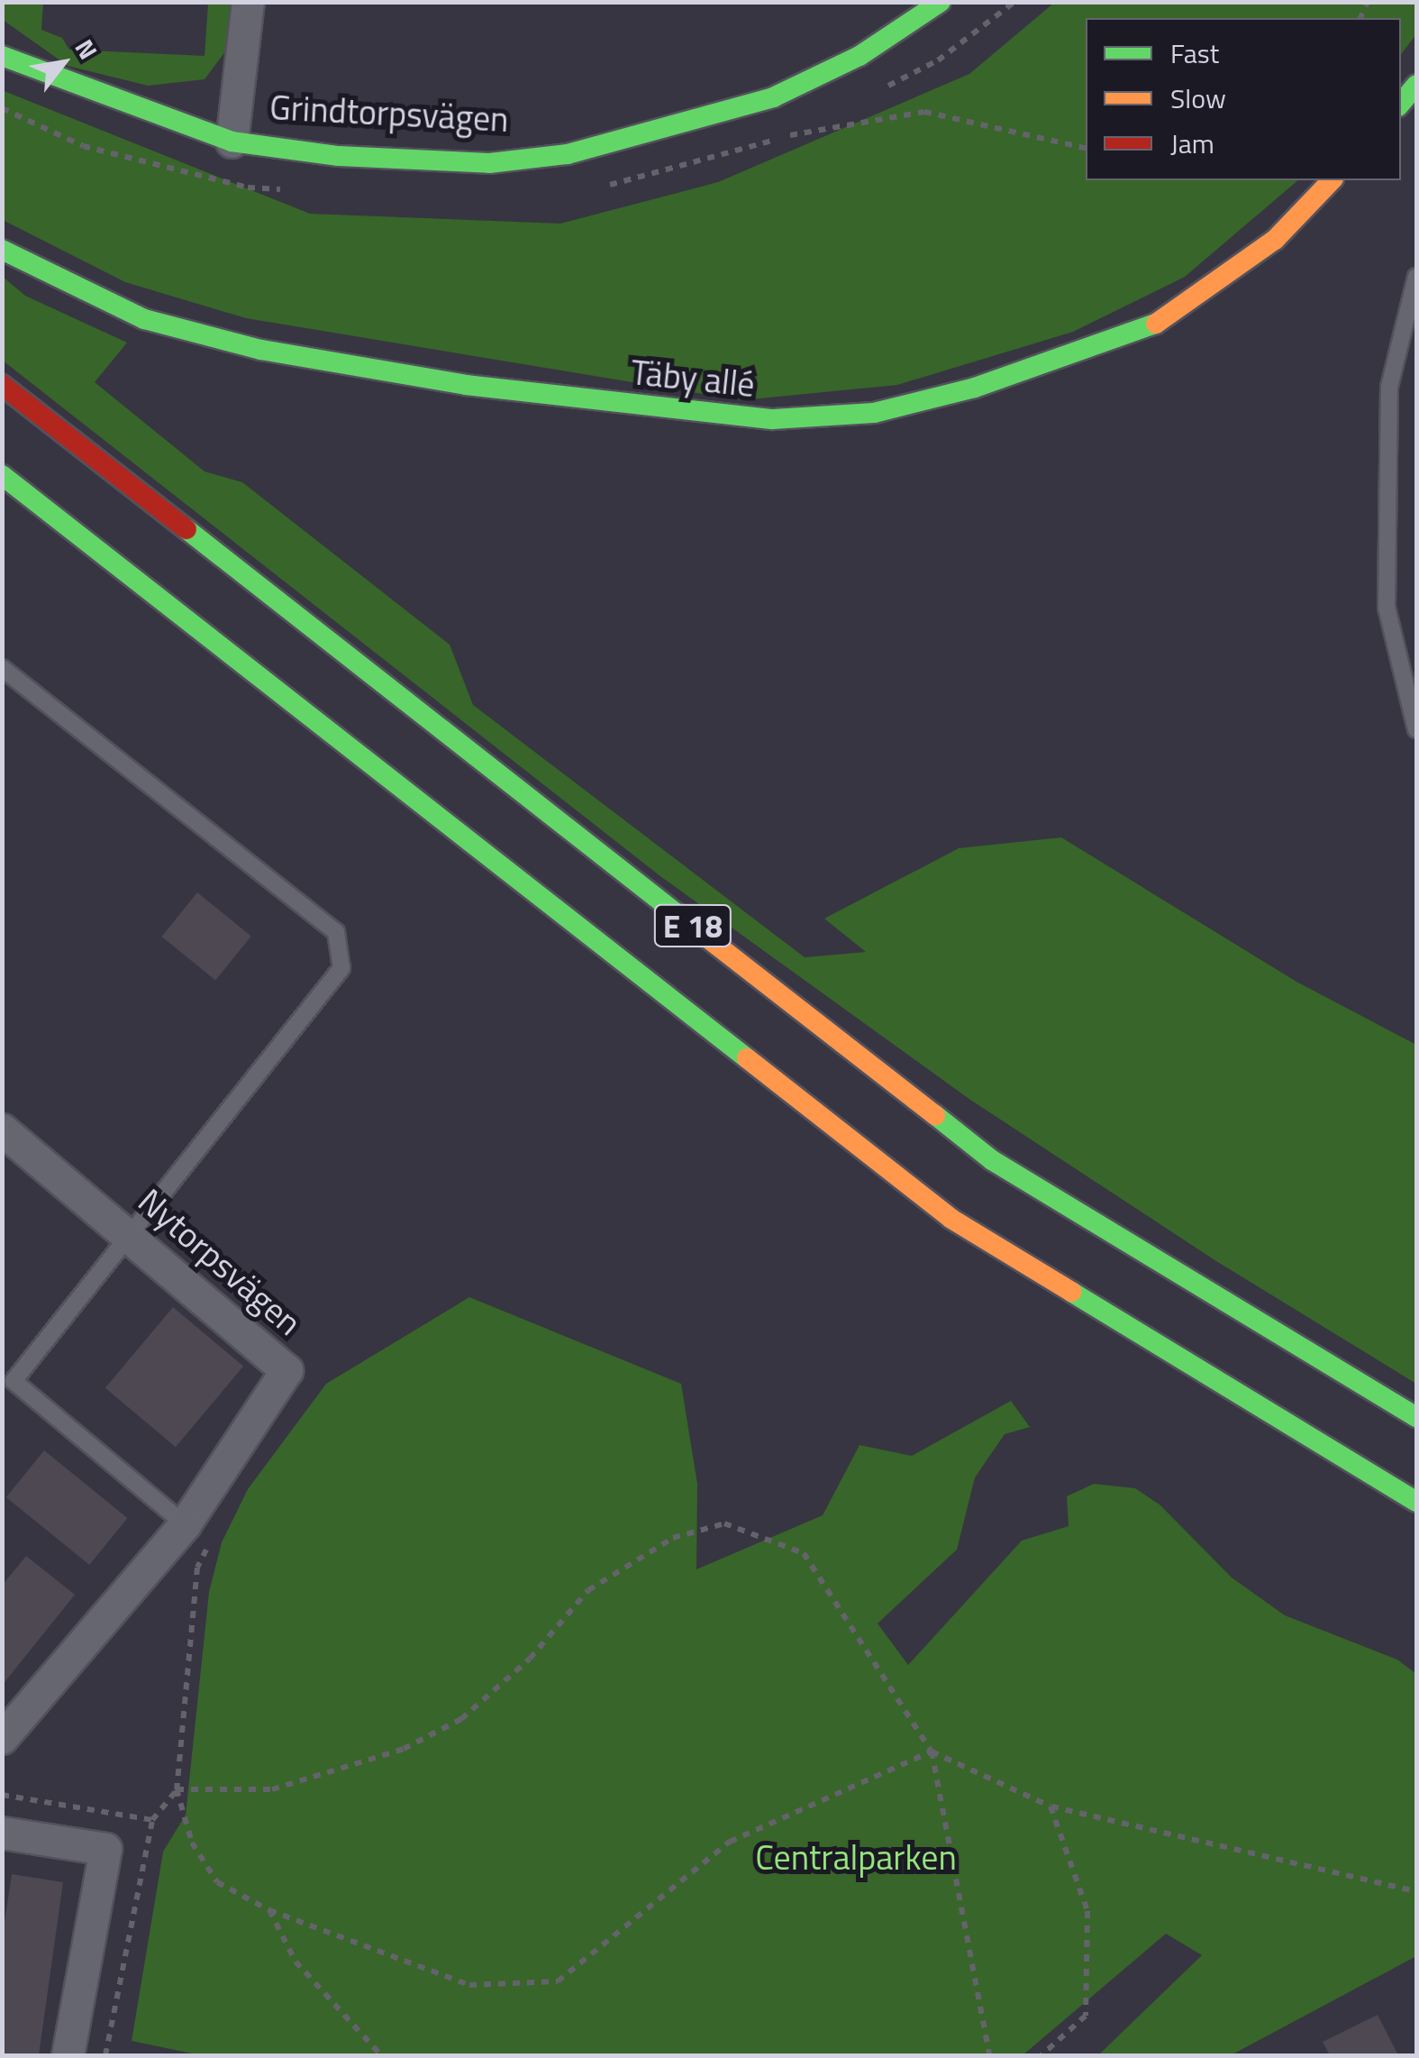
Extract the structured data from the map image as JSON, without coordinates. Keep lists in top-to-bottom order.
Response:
{
  "streets": {
    "main road": ["Grindtorpsvägen", "Täby allé", "E 18"],
    "street": ["Nytorpsvägen"]
  },
  "parks": ["Centralparken"],
  "legend": ["Fast", "Slow", "Jam"],
  "north": "top right"
}
